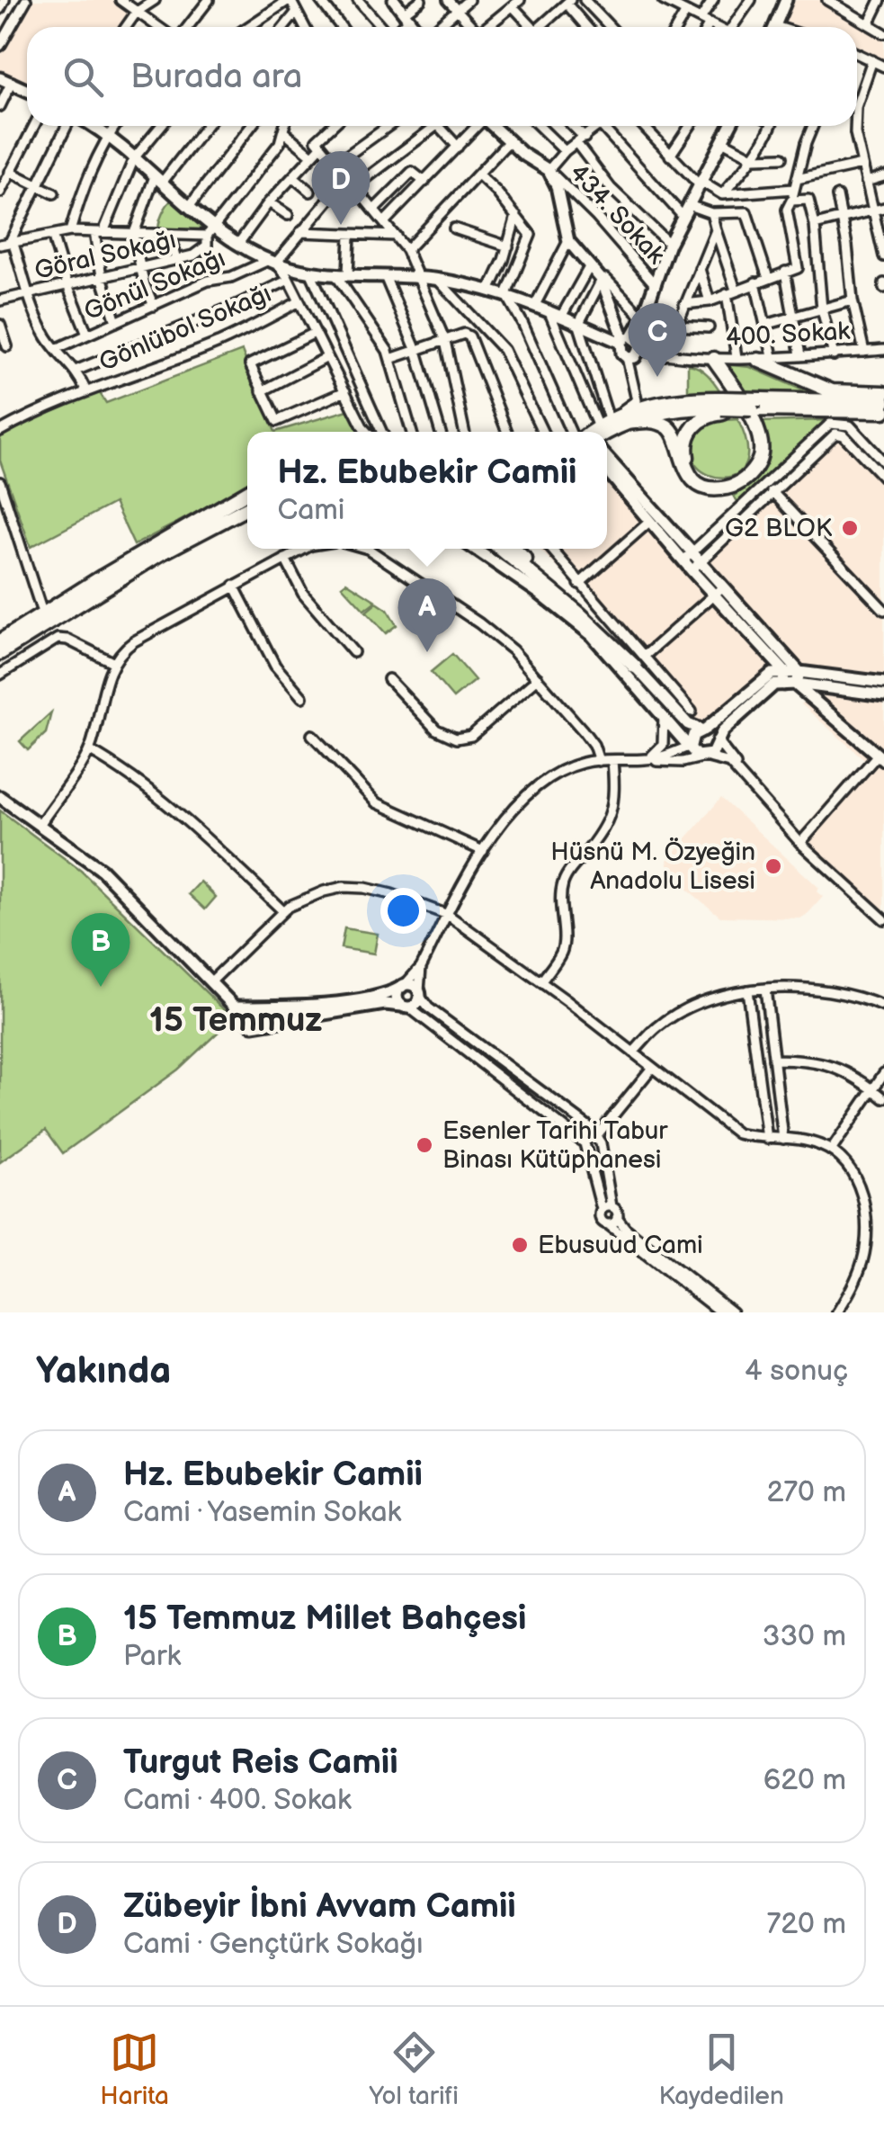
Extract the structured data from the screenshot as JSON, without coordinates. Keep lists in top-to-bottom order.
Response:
{
  "streets": {
    "street": [
      "434. Sokak",
      "Göral Sokağı",
      "Gönül Sokağı",
      "Gönlübol Sokağı",
      "400. Sokak"
    ]
  },
  "districts": ["15 Temmuz"],
  "places": [
    "G2 BLOK",
    "Hüsnü M. Özyeğin Anadolu Lisesi",
    "Esenler Tarihi Tabur Binası Kütüphanesi",
    "Ebusuud Cami"
  ],
  "page": {
    "search": "Burada ara",
    "pins": [
      "D",
      "C",
      "A",
      "B"
    ],
    "popup": ["Hz. Ebubekir Camii", "Cami"],
    "heading": ["Yakında", "4 sonuç"],
    "list": [
      {
        "mark": "A",
        "name": "Hz. Ebubekir Camii",
        "note": "Cami · Yasemin Sokak",
        "value": "270 m"
      },
      {
        "mark": "B",
        "name": "15 Temmuz Millet Bahçesi",
        "note": "Park",
        "value": "330 m"
      },
      {
        "mark": "C",
        "name": "Turgut Reis Camii",
        "note": "Cami · 400. Sokak",
        "value": "620 m"
      },
      {
        "mark": "D",
        "name": "Zübeyir İbni Avvam Camii",
        "note": "Cami · Gençtürk Sokağı",
        "value": "720 m"
      }
    ],
    "nav": ["Harita", "Yol tarifi", "Kaydedilen"]
  }
}
